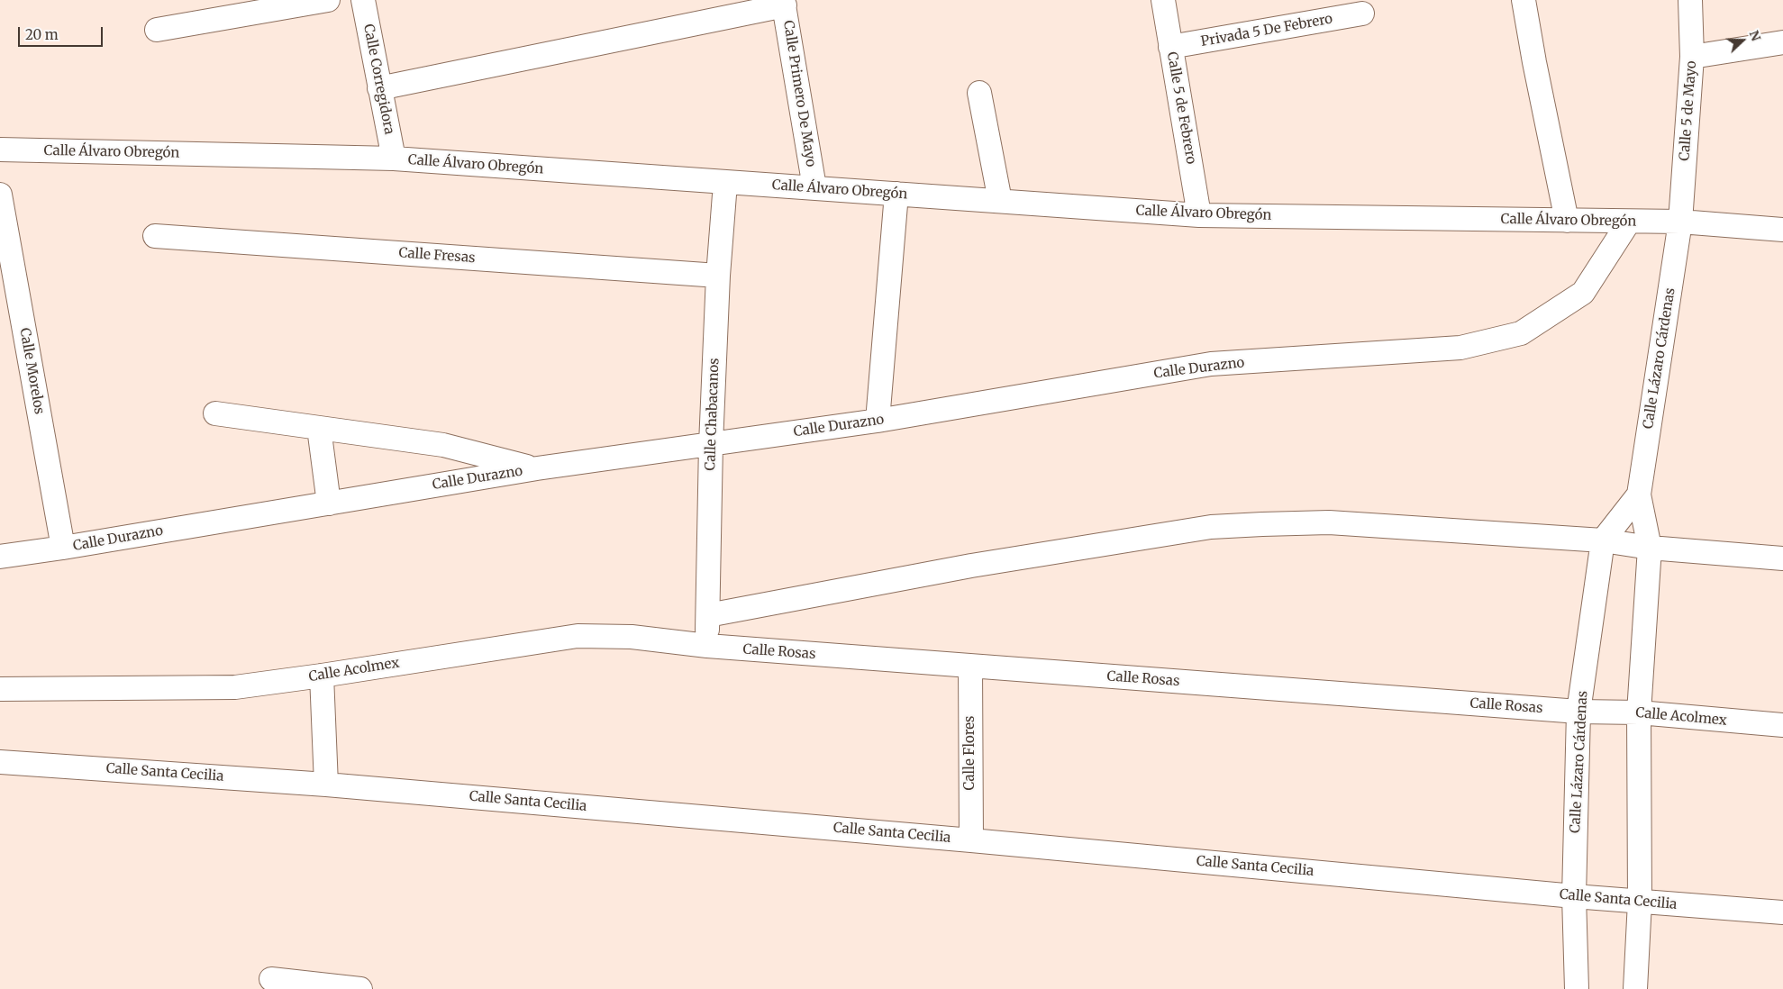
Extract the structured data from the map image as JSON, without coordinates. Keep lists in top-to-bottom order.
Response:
{
  "streets": {
    "street": [
      "Privada 5 De Febrero",
      "Calle Corregidora",
      "Calle Primero De Mayo",
      "Calle 5 de Febrero",
      "Calle 5 de Mayo",
      "Calle Álvaro Obregón",
      "Calle Fresas",
      "Calle Lázaro Cárdenas",
      "Calle Durazno",
      "Calle Morelos",
      "Calle Chabacanos",
      "Calle Rosas",
      "Calle Acolmex",
      "Calle Flores",
      "Calle Santa Cecilia"
    ]
  },
  "crossings": [
    ["Privada 5 De Febrero", "Calle 5 de Febrero"],
    ["Calle Corregidora", "Calle Álvaro Obregón"],
    ["Calle Primero De Mayo", "Calle Álvaro Obregón"],
    ["Calle 5 de Febrero", "Calle Álvaro Obregón"],
    ["Calle 5 de Mayo", "Calle Álvaro Obregón"],
    ["Calle 5 de Mayo", "Calle Lázaro Cárdenas"],
    ["Calle Álvaro Obregón", "Calle Lázaro Cárdenas"],
    ["Calle Álvaro Obregón", "Calle Durazno"],
    ["Calle Álvaro Obregón", "Calle Chabacanos"],
    ["Calle Fresas", "Calle Chabacanos"],
    ["Calle Lázaro Cárdenas", "Calle Rosas"],
    ["Calle Lázaro Cárdenas", "Calle Acolmex"],
    ["Calle Lázaro Cárdenas", "Calle Santa Cecilia"],
    ["Calle Durazno", "Calle Morelos"],
    ["Calle Durazno", "Calle Chabacanos"],
    ["Calle Chabacanos", "Calle Rosas"],
    ["Calle Chabacanos", "Calle Acolmex"],
    ["Calle Rosas", "Calle Acolmex"],
    ["Calle Rosas", "Calle Flores"],
    ["Calle Flores", "Calle Santa Cecilia"]
  ],
  "scale_bar": "20 m",
  "north": "right"
}
